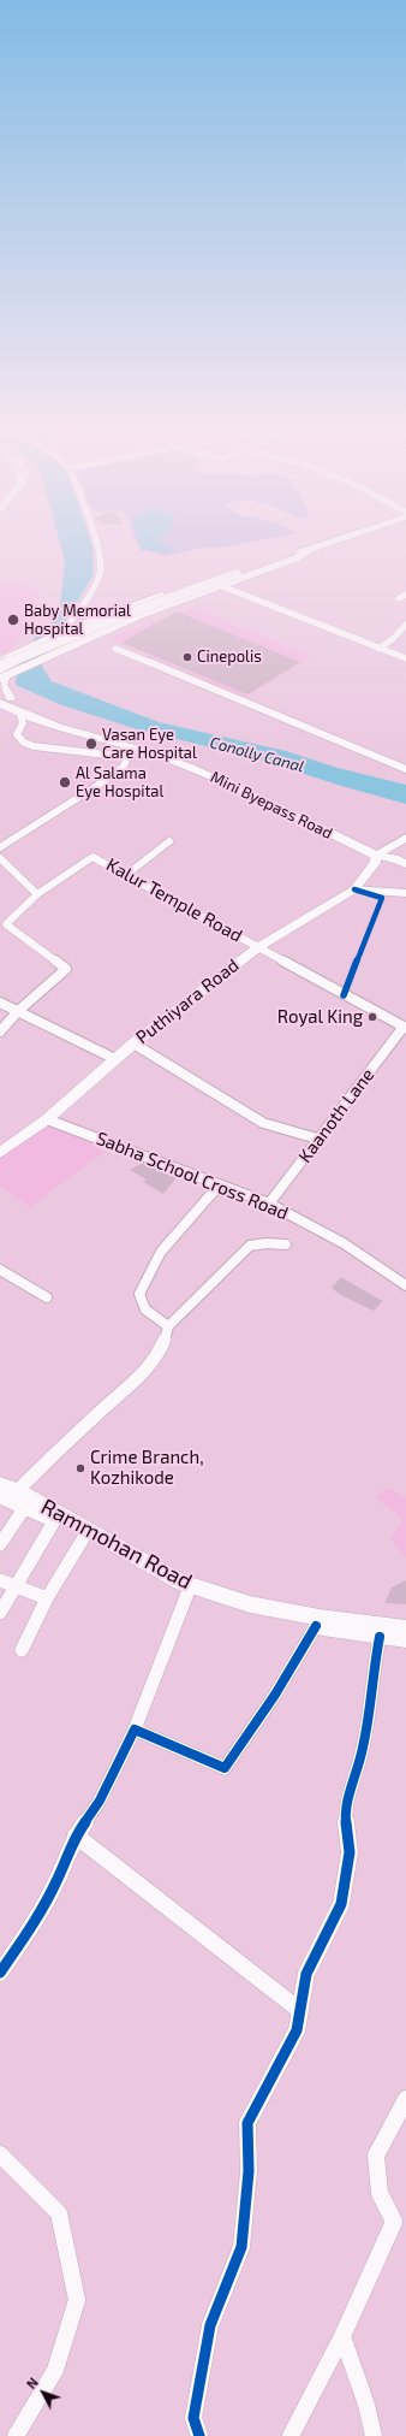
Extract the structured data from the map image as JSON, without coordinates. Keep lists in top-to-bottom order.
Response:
{
  "streets": {
    "main road": ["Mini Byepass Road", "Puthiyara Road", "Rammohan Road"],
    "street": ["Kalur Temple Road", "Kaanoth Lane", "Sabha School Cross Road"]
  },
  "crossings": [
    ["Mini Byepass Road", "Puthiyara Road"],
    ["Kalur Temple Road", "Puthiyara Road"],
    ["Kalur Temple Road", "Kaanoth Lane"],
    ["Puthiyara Road", "Sabha School Cross Road"],
    ["Kaanoth Lane", "Sabha School Cross Road"]
  ],
  "water": ["Conolly Canal"],
  "places": [
    "Baby Memorial Hospital",
    "Cinepolis",
    "Vasan Eye Care Hospital",
    "Al Salama Eye Hospital",
    "Royal King",
    "Crime Branch, Kozhikode"
  ],
  "north": "top left"
}
